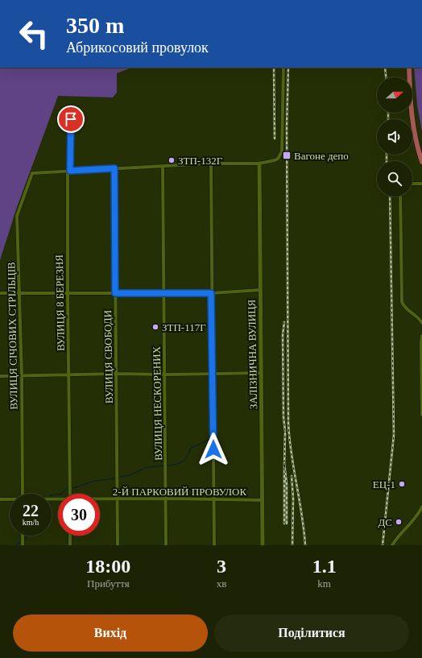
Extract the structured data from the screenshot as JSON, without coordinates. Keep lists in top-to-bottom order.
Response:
{
  "streets": {
    "street": [
      "ВУЛИЦЯ 8 БЕРЕЗНЯ",
      "ВУЛИЦЯ СІЧОВИХ СТРІЛЬЦІВ",
      "ЗАЛІЗНИЧНА ВУЛИЦЯ",
      "ВУЛИЦЯ СВОБОДИ",
      "ВУЛИЦЯ НЕСКОРЕНИХ",
      "2-Й ПАРКОВИЙ ПРОВУЛОК"
    ]
  },
  "crossings": [
    ["ВУЛИЦЯ 8 БЕРЕЗНЯ", "ВУЛИЦЯ СІЧОВИХ СТРІЛЬЦІВ"],
    ["ЗАЛІЗНИЧНА ВУЛИЦЯ", "2-Й ПАРКОВИЙ ПРОВУЛОК"],
    ["ВУЛИЦЯ СВОБОДИ", "2-Й ПАРКОВИЙ ПРОВУЛОК"],
    ["ВУЛИЦЯ НЕСКОРЕНИХ", "2-Й ПАРКОВИЙ ПРОВУЛОК"]
  ],
  "places": {
    "transit": ["Вагоне депо"],
    "other": [
      "ЗТП-132Г",
      "ЗТП-117Г",
      "ЕЦ-1",
      "ДС"
    ]
  },
  "north": "right",
  "page": {
    "turn": ["350 m", "Абрикосовий провулок"],
    "speed": "22 km/h",
    "limit": "30",
    "eta": [
      "18:00",
      "Прибуття",
      "3",
      "хв",
      "1.1",
      "km"
    ],
    "buttons": ["Вихід", "Поділитися"]
  }
}
